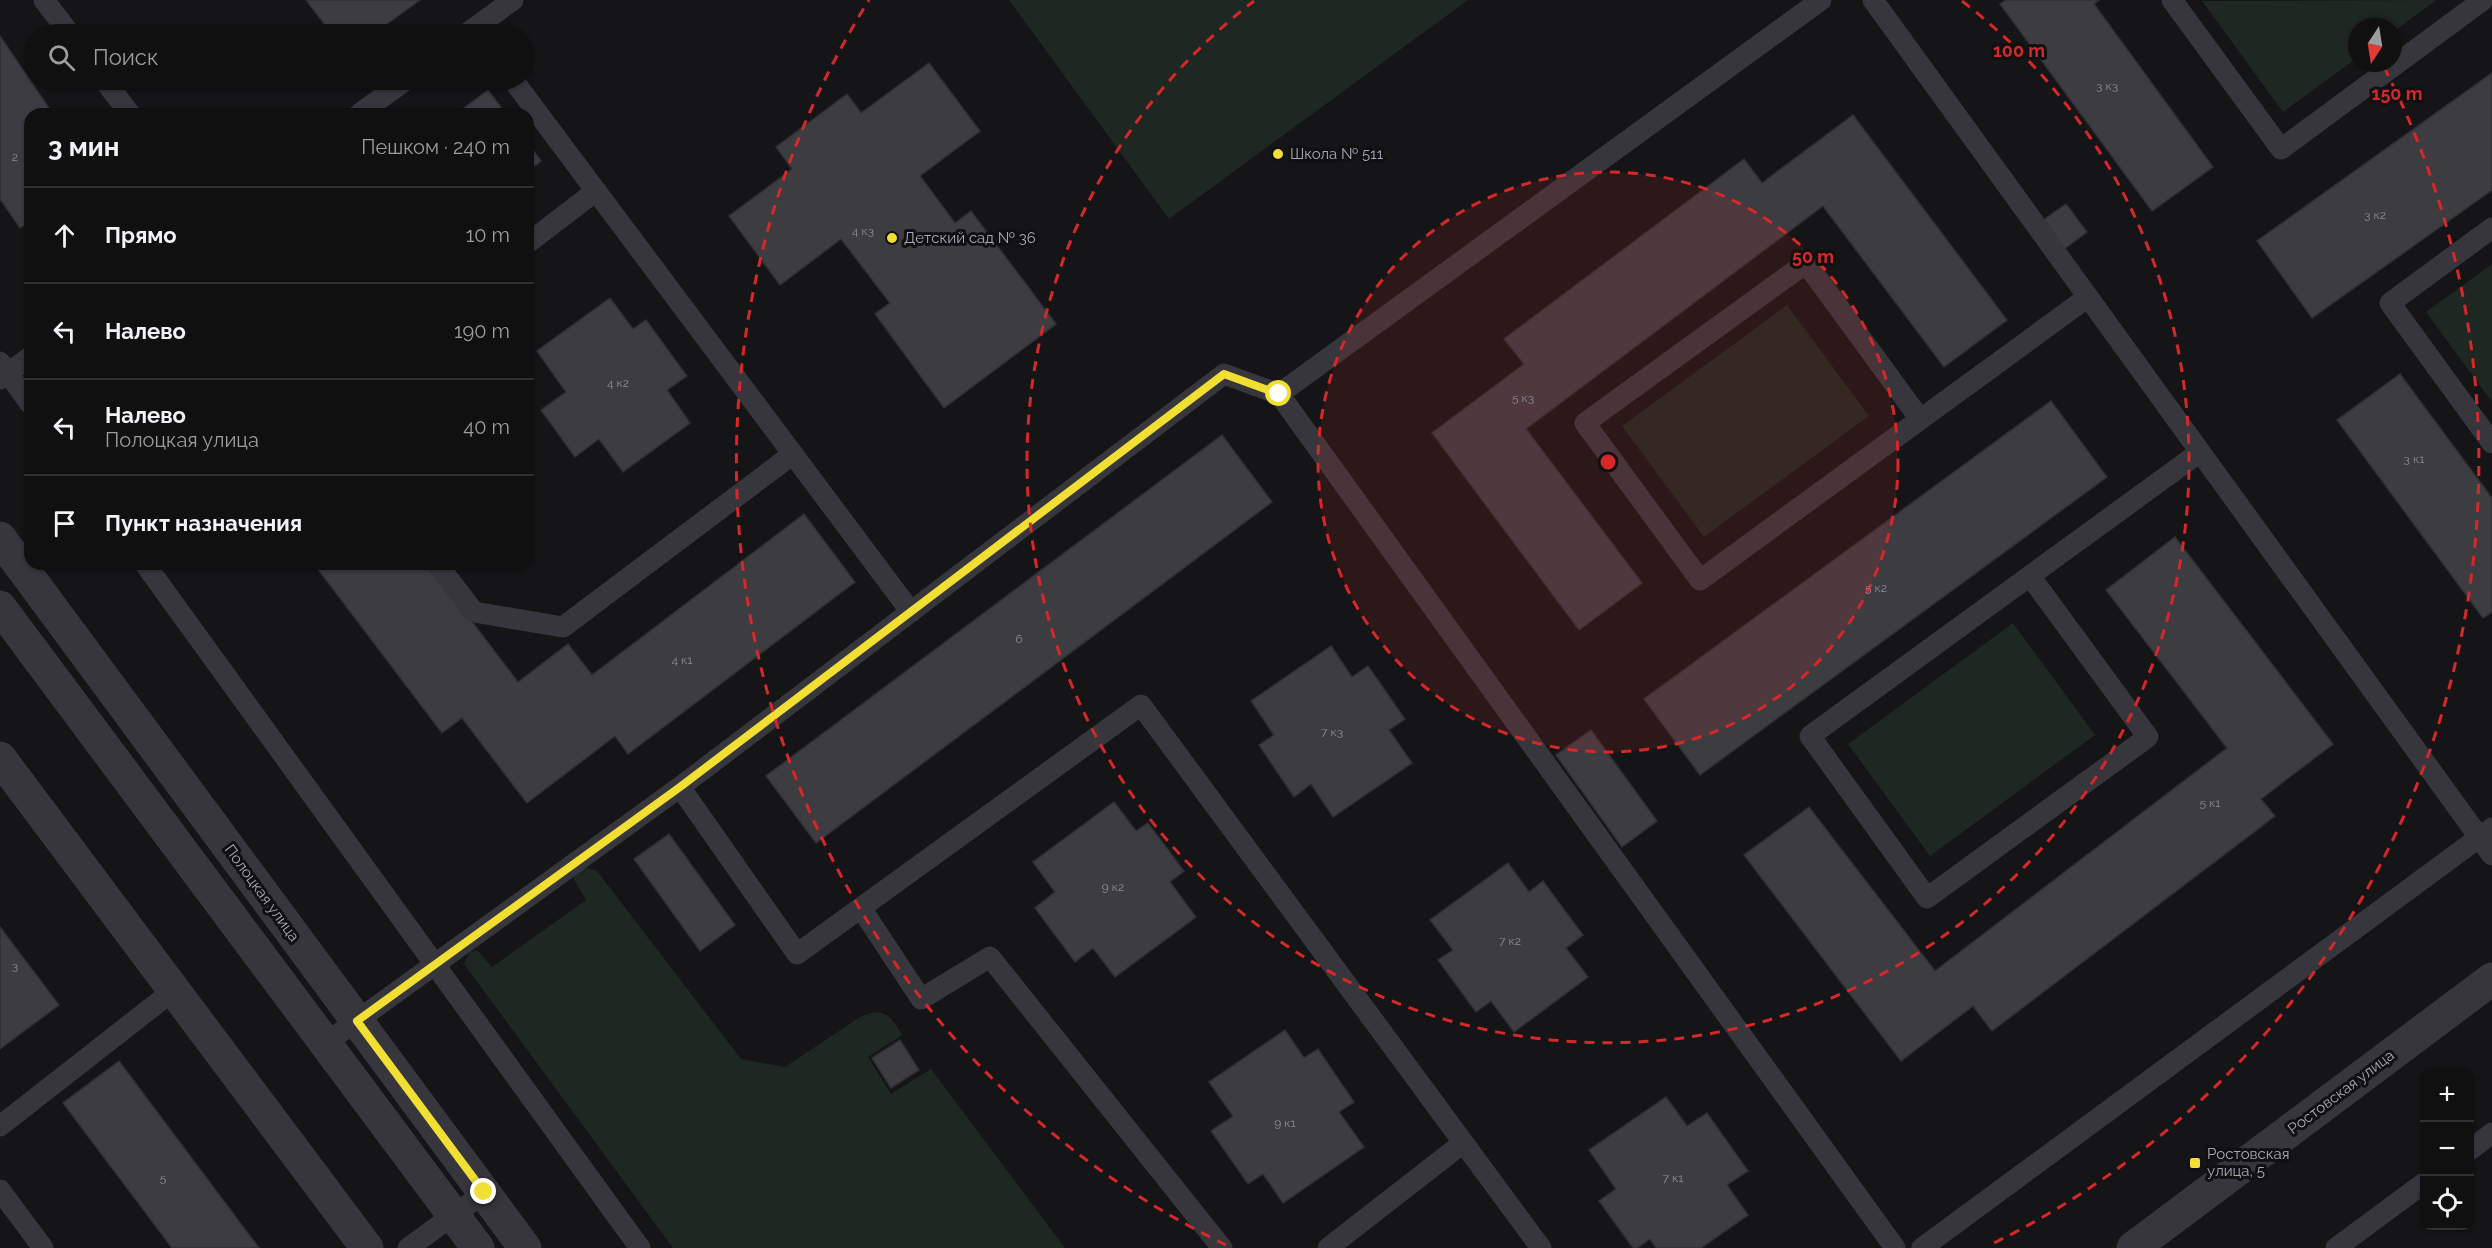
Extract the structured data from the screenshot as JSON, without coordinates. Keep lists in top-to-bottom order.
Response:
{
  "streets": {
    "street": ["Полоцкая улица", "Ростовская улица"]
  },
  "places": {
    "other": ["Школа № 511", "Детский сад № 36"],
    "transit": ["Ростовская улица, 5"]
  },
  "house_numbers": [
    "3 к3",
    "2",
    "3 к2",
    "4 к3",
    "4 к2",
    "5 к3",
    "3 к1",
    "5 к2",
    "6",
    "4 к1",
    "7 к3",
    "5 к1",
    "9 к2",
    "7 к2",
    "3",
    "9 к1",
    "5",
    "7 к1"
  ],
  "north": "bottom",
  "page": {
    "search": "Поиск",
    "heading": ["3 мин", "Пешком · 240 m"],
    "list": [
      ["Прямо", "10 m"],
      ["Налево", "190 m"],
      ["Налево", "Полоцкая улица", "40 m"],
      "Пункт назначения"
    ],
    "map_buttons": ["+", "−"]
  },
  "rings": ["100 m", "150 m", "50 m"]
}
